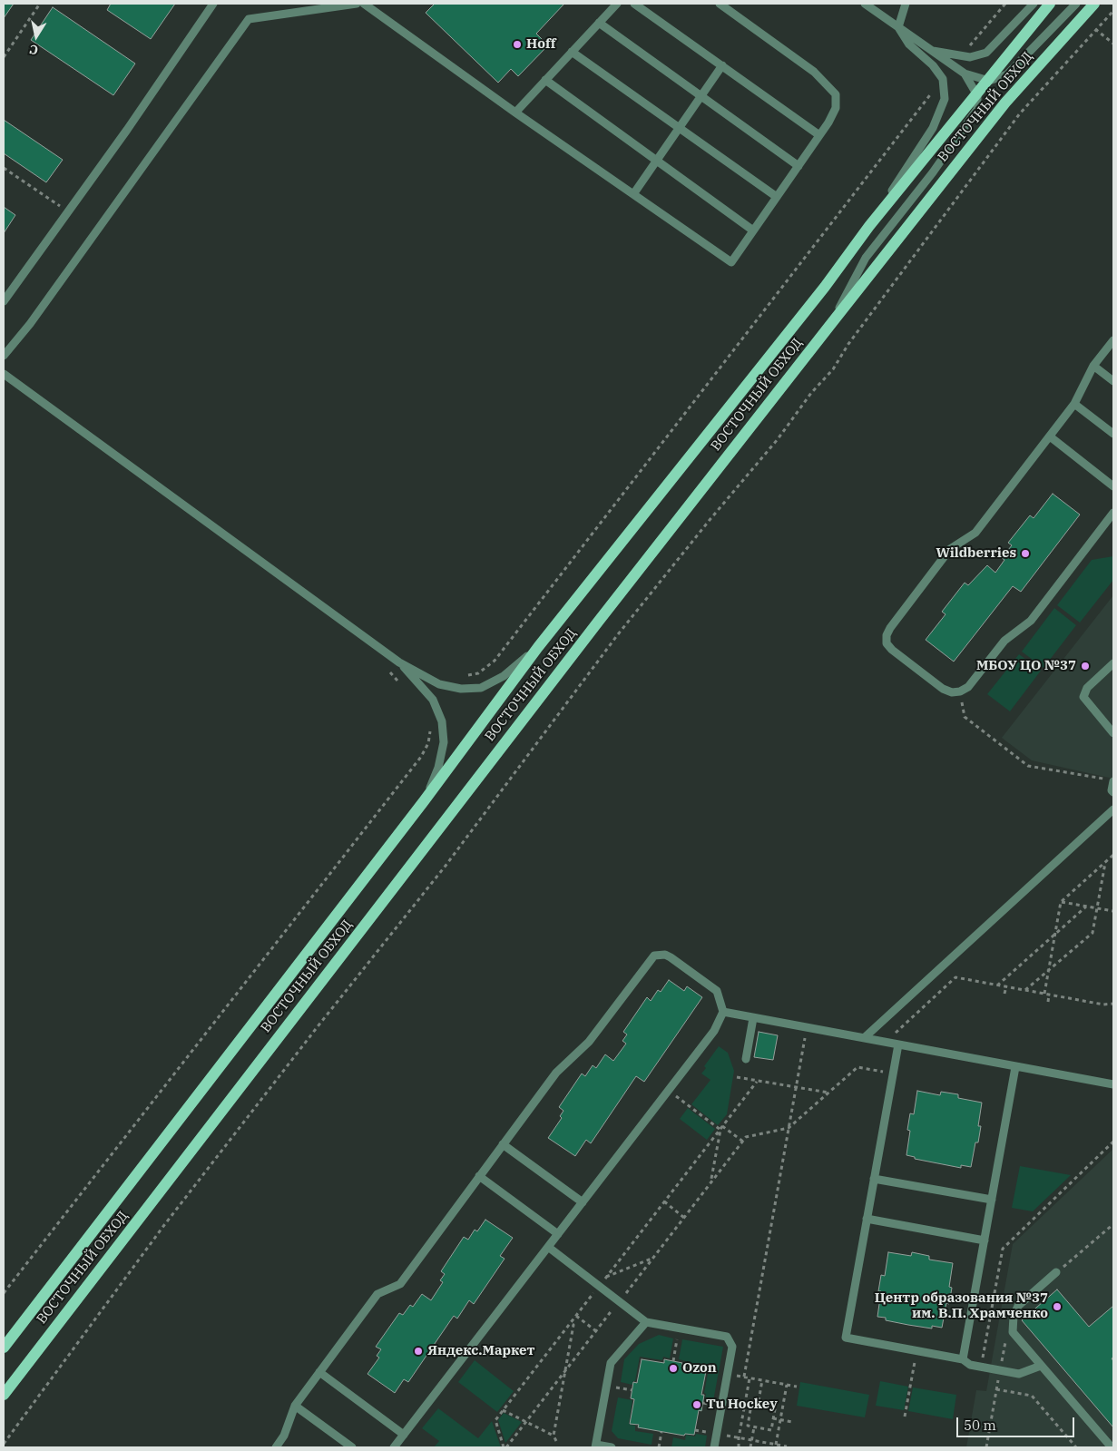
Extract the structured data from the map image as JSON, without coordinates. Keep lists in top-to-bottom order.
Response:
{
  "streets": {
    "main road": ["ВОСТОЧНЫЙ ОБХОД"]
  },
  "places": [
    "Hoff",
    "Wildberries",
    "МБОУ ЦО №37",
    "Центр образования №37 им. В.П. Храмченко",
    "Яндекс.Маркет",
    "Ozon",
    "Tu Hockey"
  ],
  "scale_bar": "50 m",
  "north": "bottom"
}
